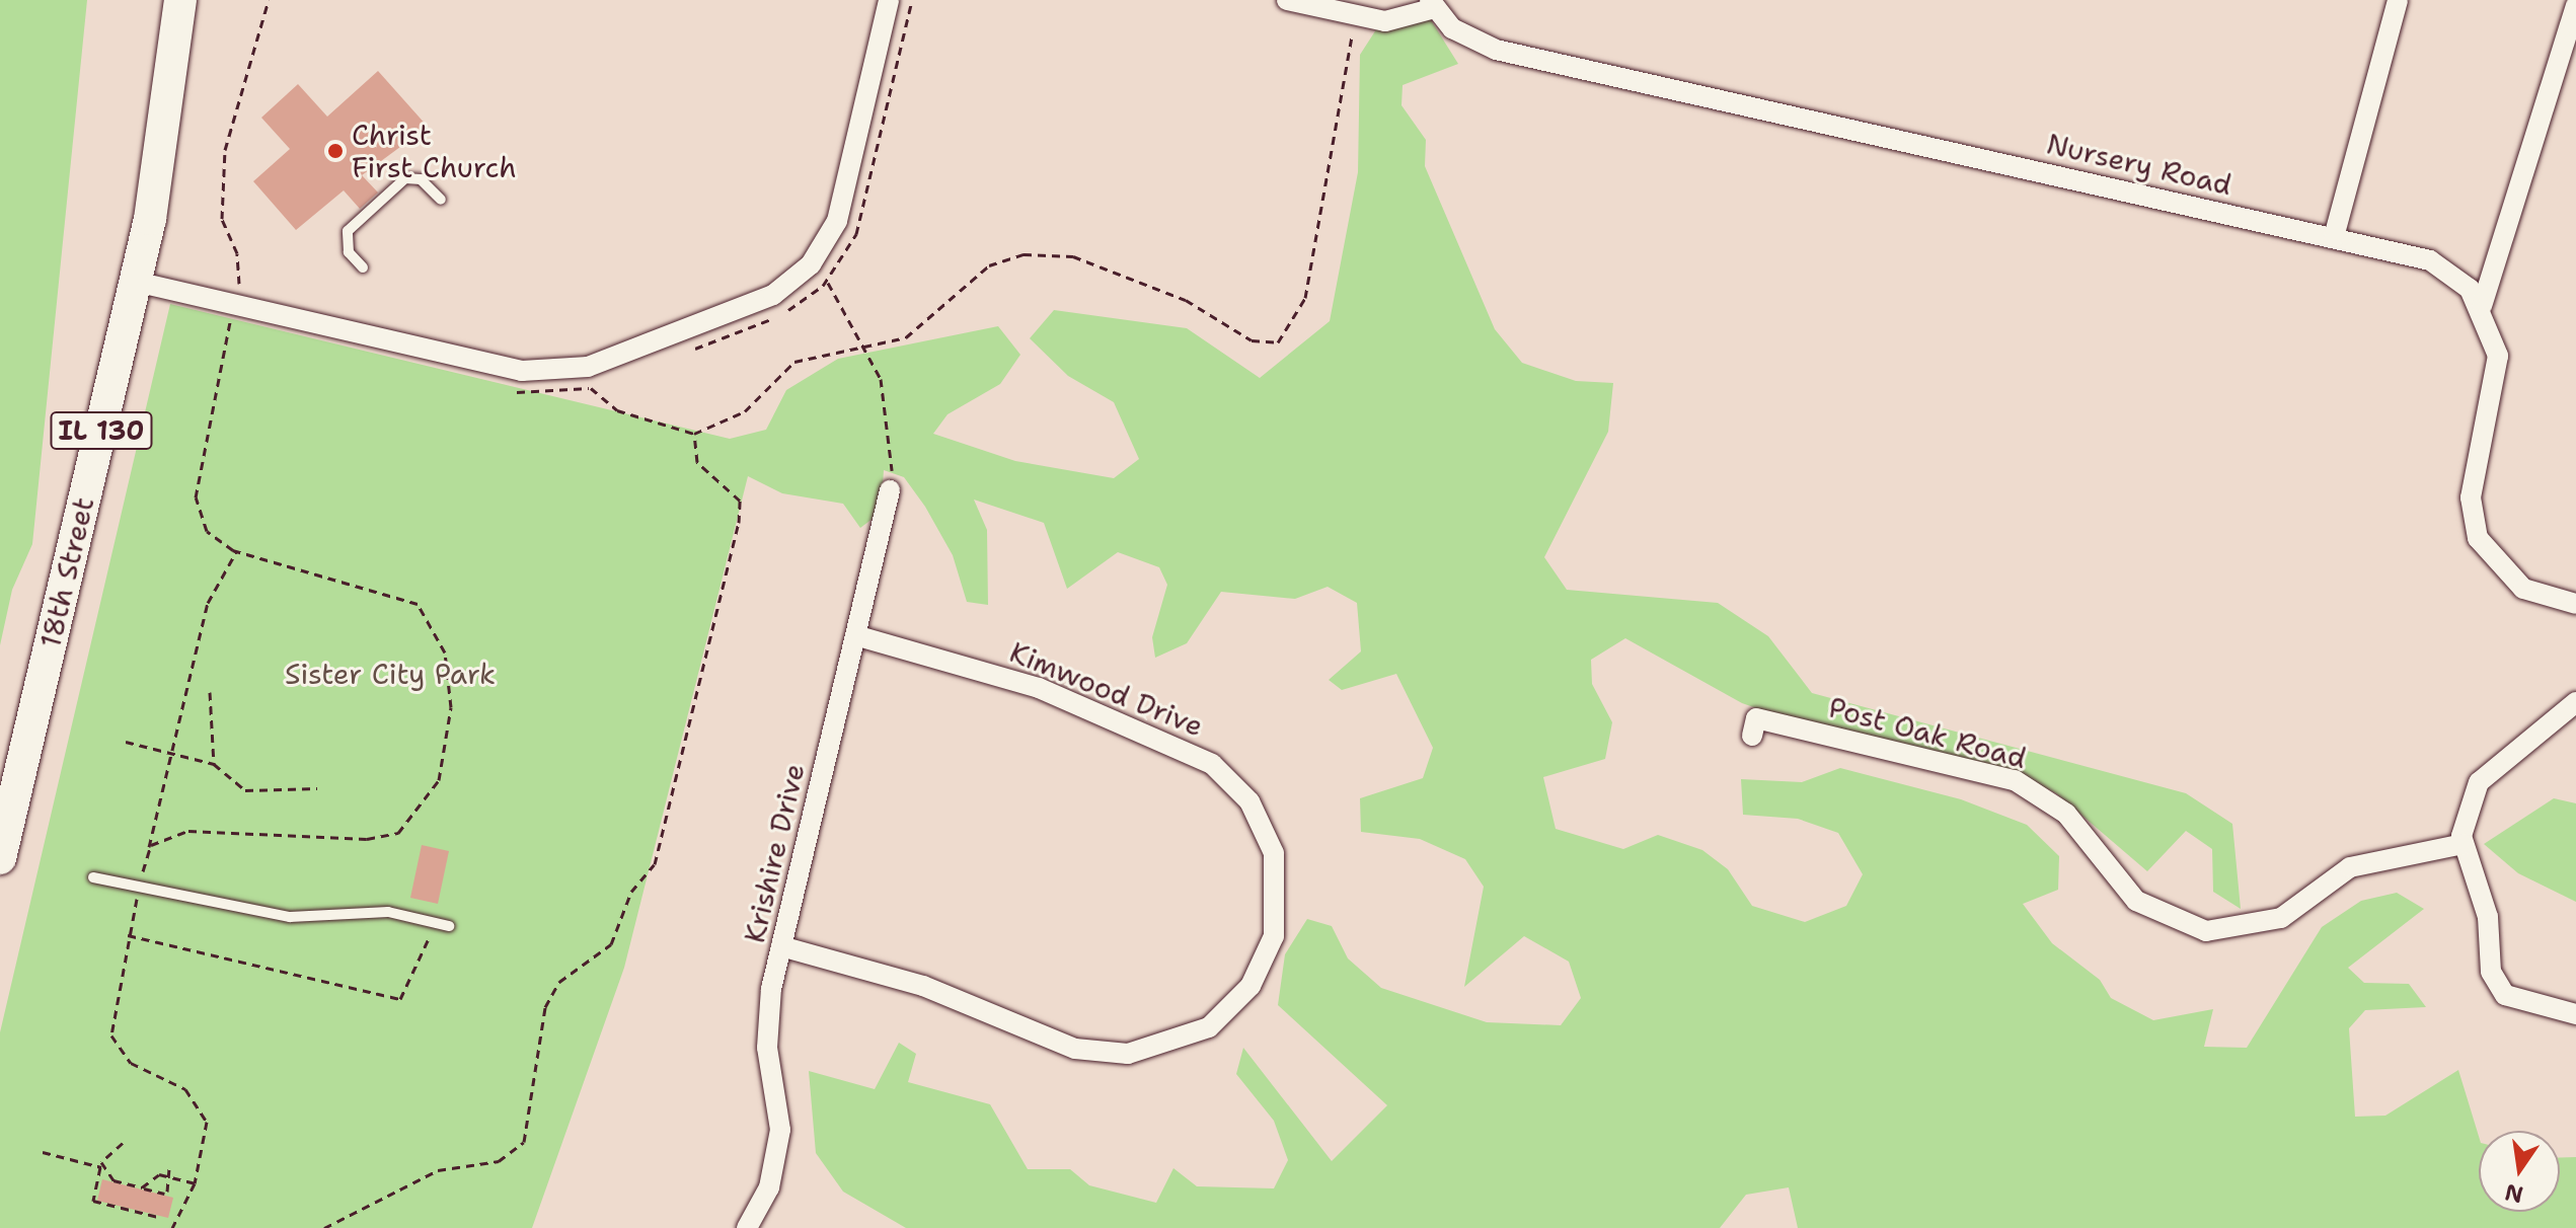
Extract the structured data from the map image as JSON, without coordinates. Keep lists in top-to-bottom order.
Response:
{
  "streets": {
    "main road": ["IL 130", "18th Street"],
    "street": [
      "Nursery Road",
      "Kimwood Drive",
      "Post Oak Road",
      "Krishire Drive"
    ]
  },
  "crossings": [
    ["Kimwood Drive", "Krishire Drive"]
  ],
  "parks": ["Sister City Park"],
  "places": ["Christ First Church"],
  "north": "bottom"
}
